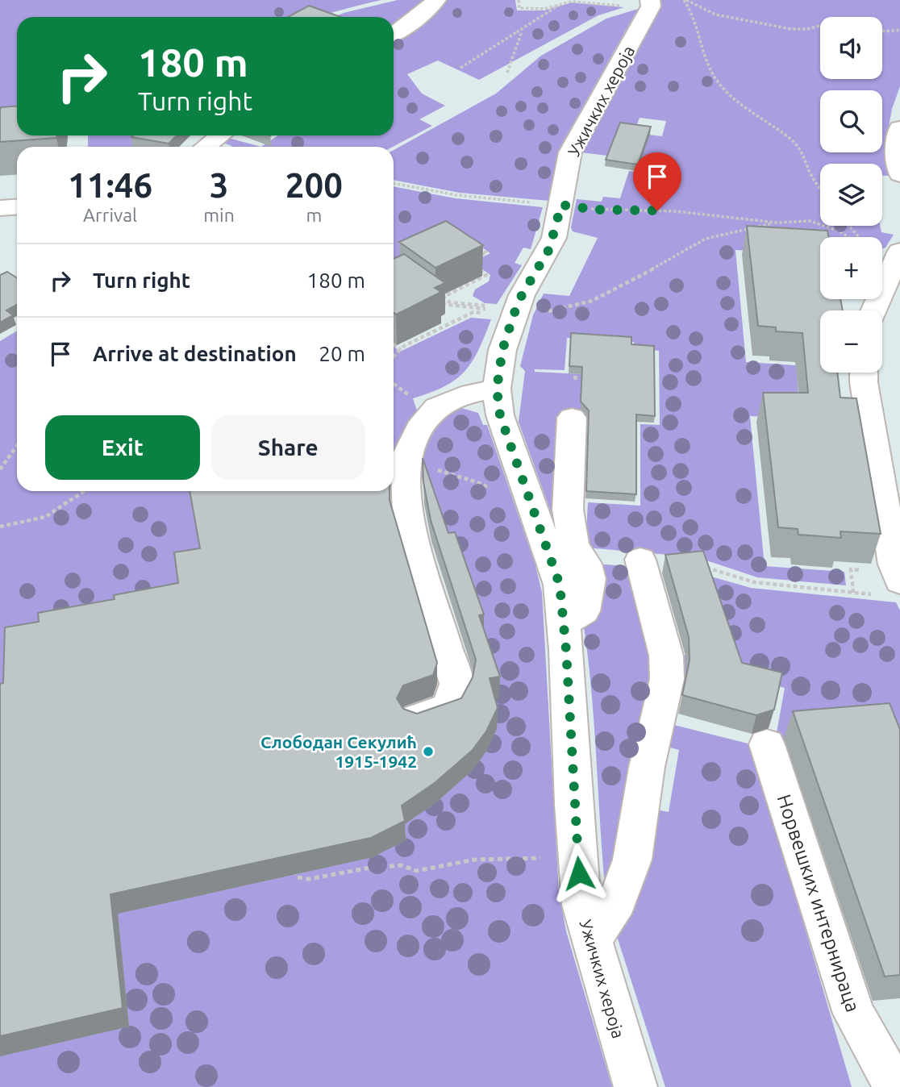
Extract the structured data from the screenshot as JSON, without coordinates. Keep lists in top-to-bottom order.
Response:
{
  "streets": {
    "street": ["Ужичких хероја", "Норвешких интернираца"]
  },
  "places": ["Слободан Секулић 1915-1942"],
  "page": {
    "map_buttons": ["+", "−"],
    "turn": ["180 m", "Turn right"],
    "eta": [
      "11:46",
      "Arrival",
      "3",
      "min",
      "200",
      "m"
    ],
    "list": [
      {
        "name": "Turn right",
        "value": "180 m"
      },
      {
        "name": "Arrive at destination",
        "value": "20 m"
      }
    ],
    "buttons": ["Exit", "Share"]
  }
}
